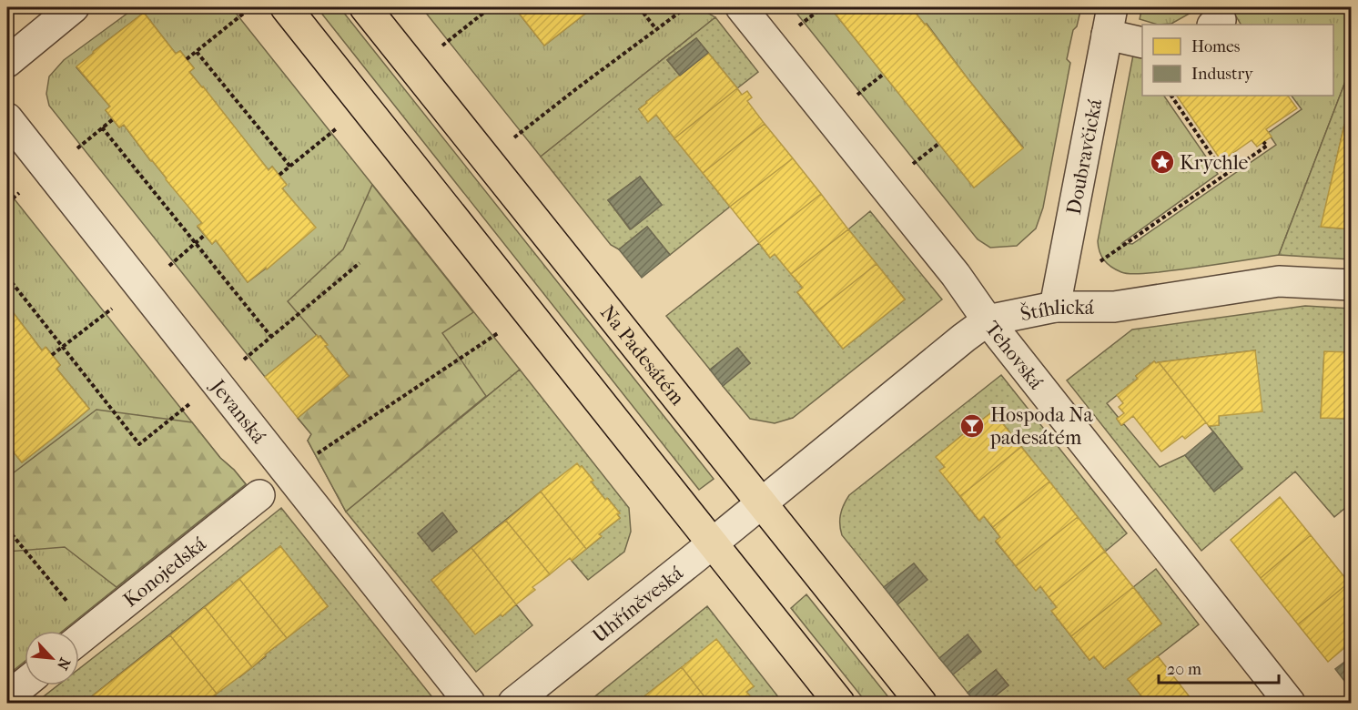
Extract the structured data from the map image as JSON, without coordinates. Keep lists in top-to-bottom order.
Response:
{
  "streets": {
    "main road": ["Na Padesátém"],
    "street": [
      "Doubravčická",
      "Štíhlická",
      "Tehovská",
      "Jevanská",
      "Konojedská",
      "Uhříněveská"
    ]
  },
  "crossings": [
    ["Doubravčická", "Štíhlická"],
    ["Štíhlická", "Na Padesátém"],
    ["Štíhlická", "Tehovská"],
    ["Štíhlická", "Uhříněveská"],
    ["Na Padesátém", "Uhříněveská"]
  ],
  "places": {
    "place": ["Krychle"],
    "bar": ["Hospoda Na padesátém"]
  },
  "legend": ["Homes", "Industry"],
  "scale_bar": "20 m",
  "north": "bottom right"
}
